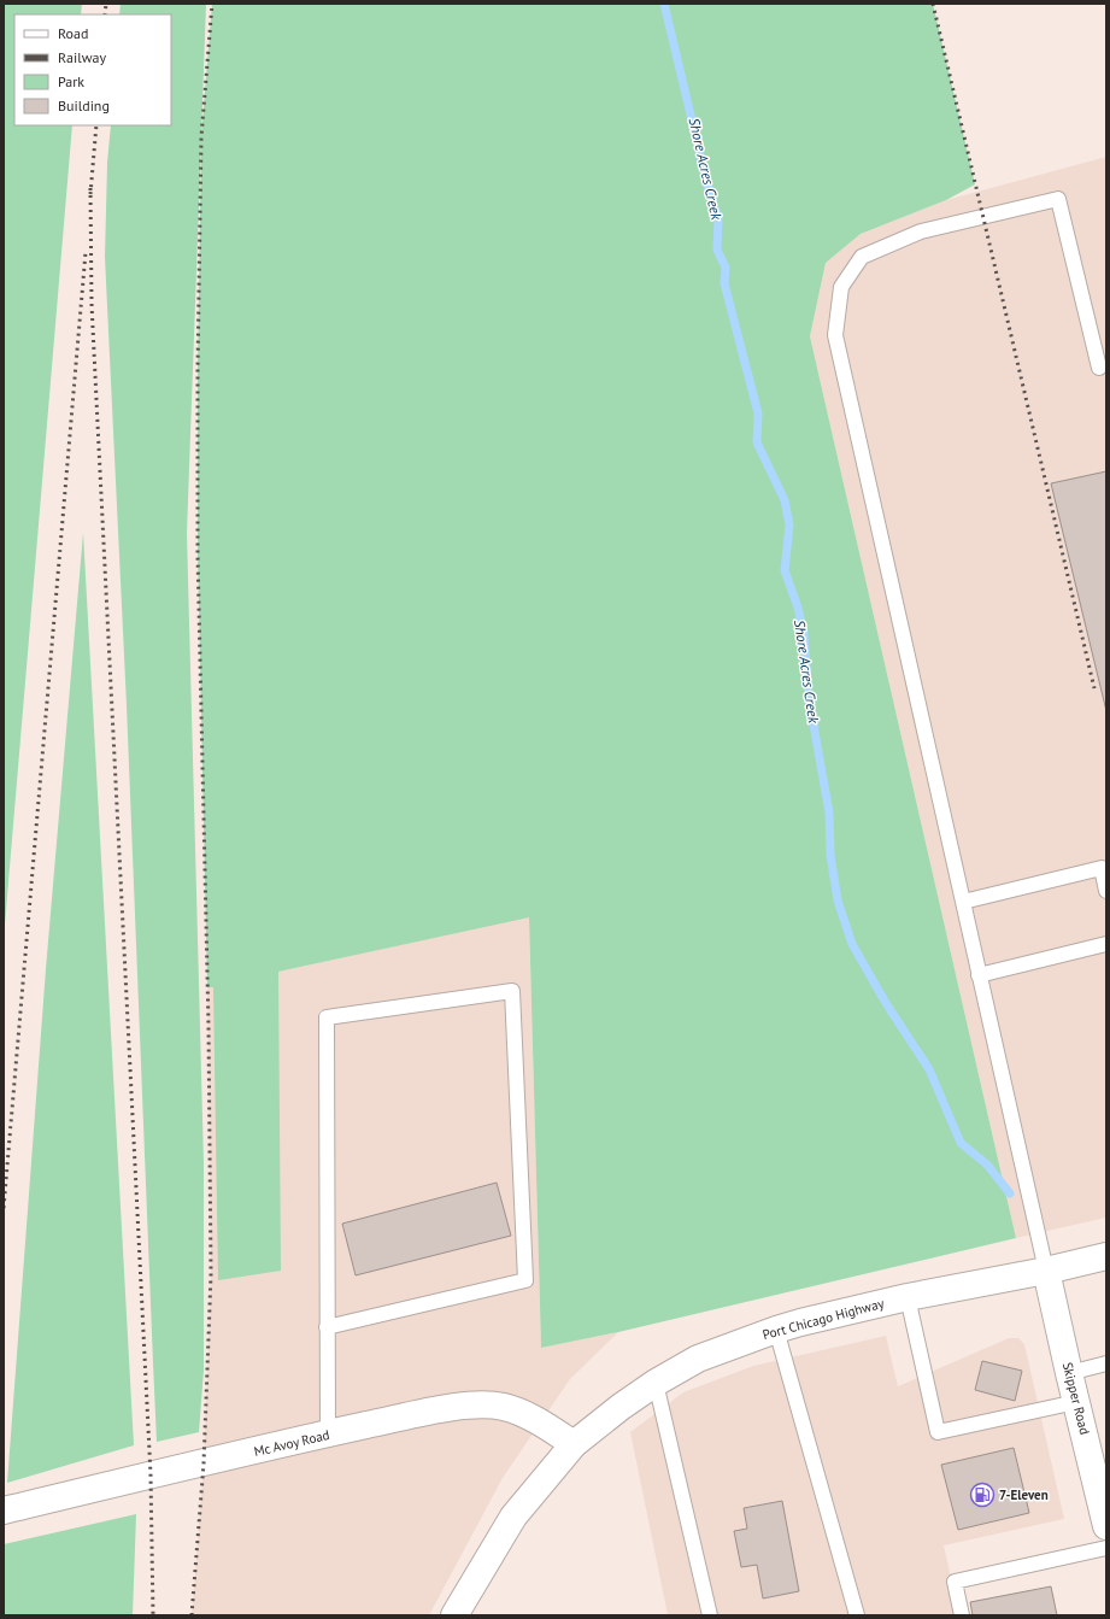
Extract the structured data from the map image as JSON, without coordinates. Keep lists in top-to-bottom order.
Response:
{
  "streets": {
    "street": ["Port Chicago Highway", "Skipper Road", "Mc Avoy Road"]
  },
  "crossings": [
    ["Port Chicago Highway", "Skipper Road"],
    ["Port Chicago Highway", "Mc Avoy Road"]
  ],
  "water": ["Shore Acres Creek"],
  "places": {
    "fuel station": ["7-Eleven"]
  },
  "legend": [
    "Road",
    "Railway",
    "Park",
    "Building"
  ]
}
